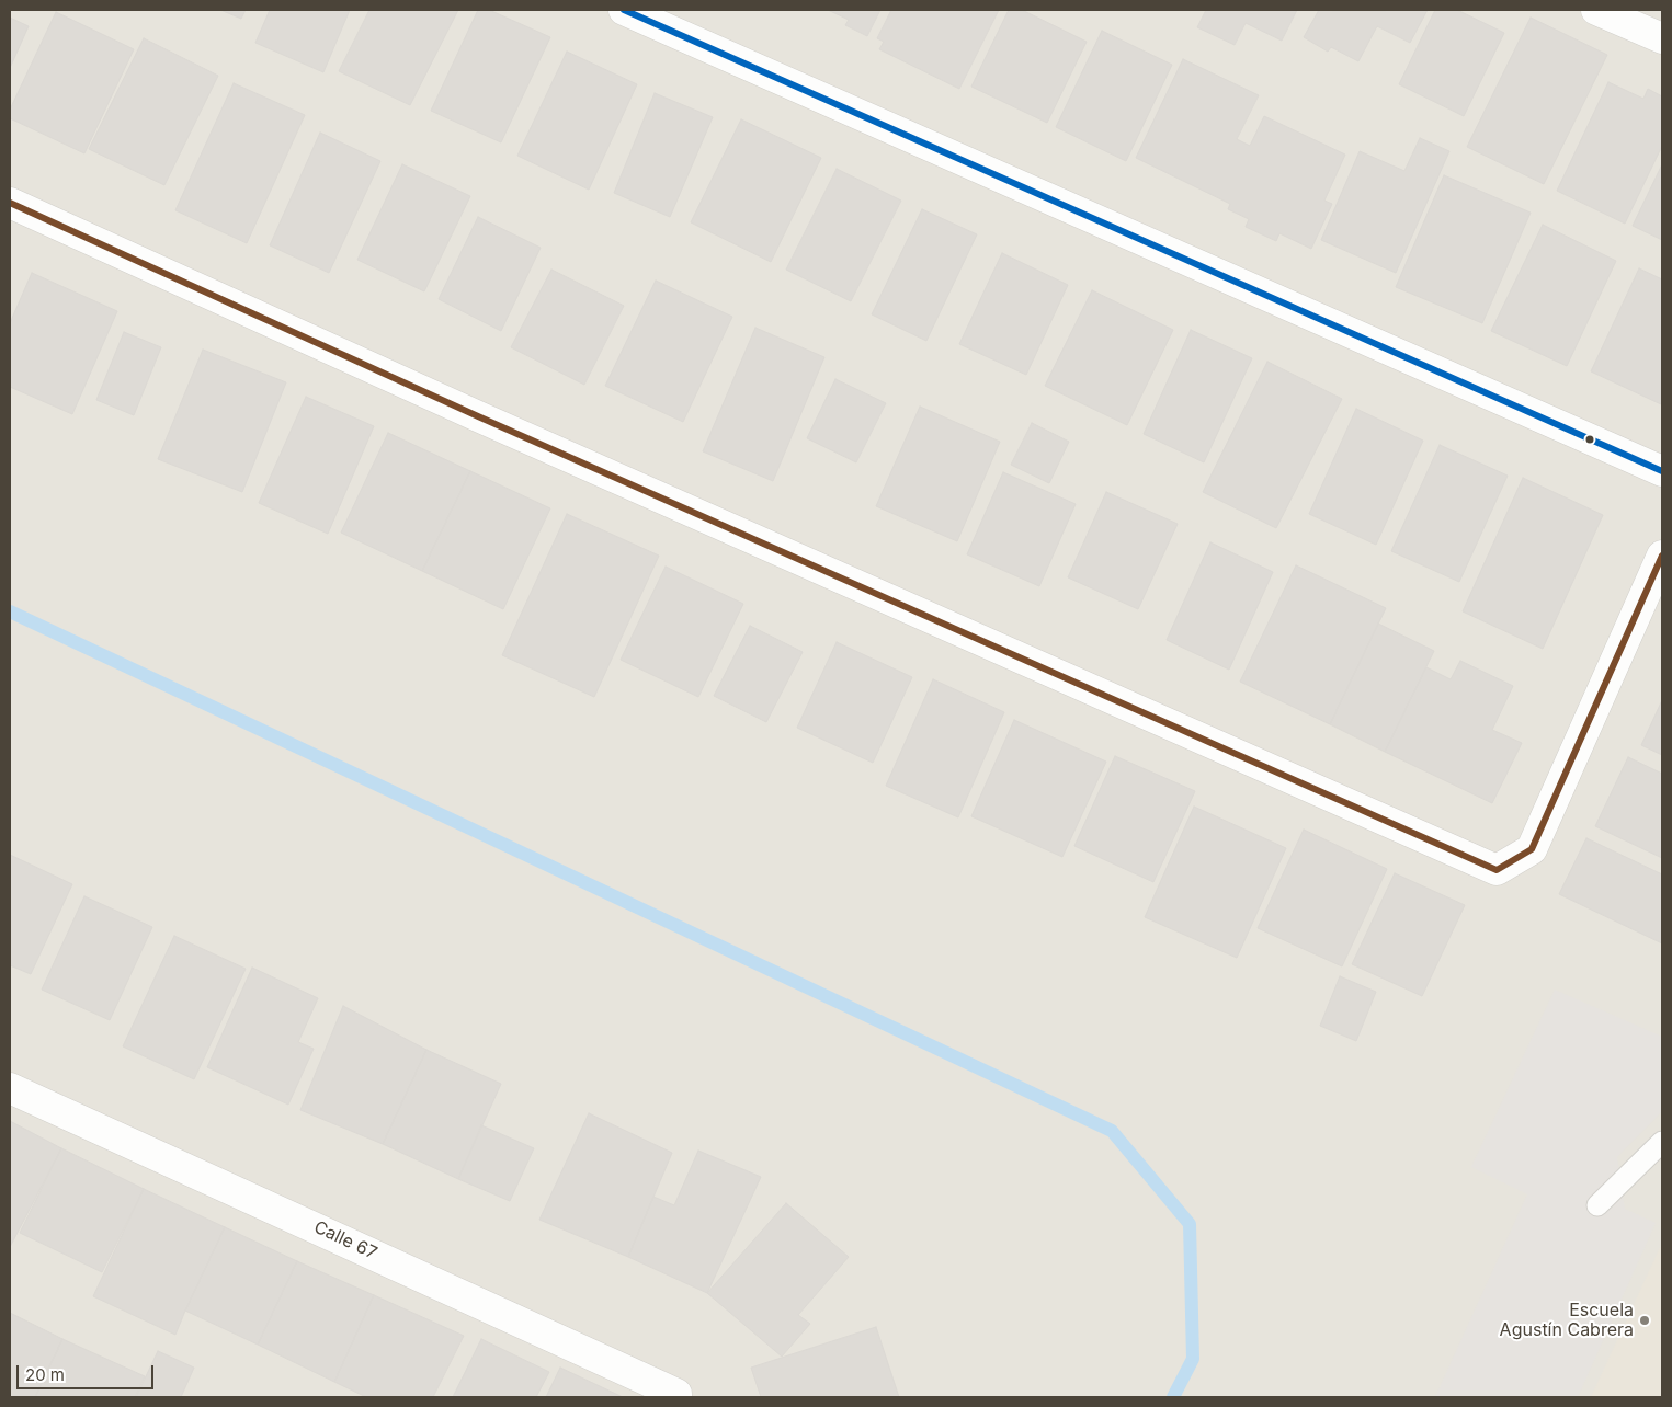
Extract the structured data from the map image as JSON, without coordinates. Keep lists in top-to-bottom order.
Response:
{
  "streets": {
    "street": ["Calle 67"]
  },
  "places": ["Escuela Agustín Cabrera"],
  "scale_bar": "20 m"
}
